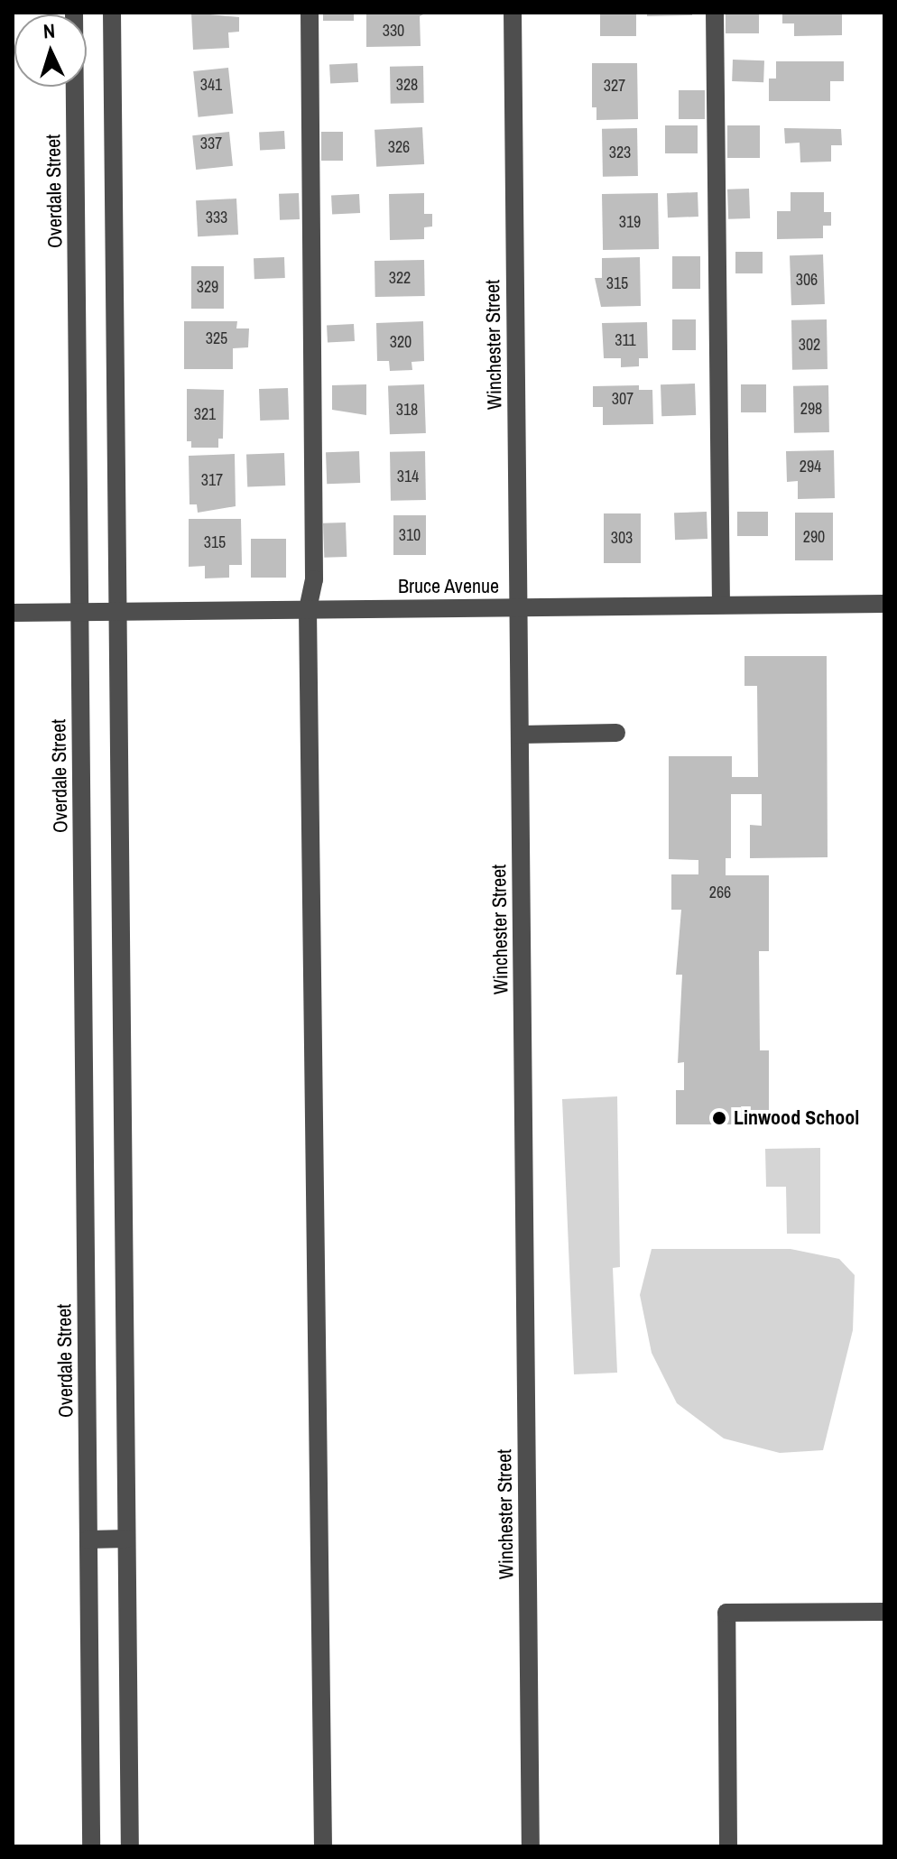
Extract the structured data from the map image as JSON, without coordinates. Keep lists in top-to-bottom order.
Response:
{
  "streets": {
    "street": ["Overdale Street", "Winchester Street", "Bruce Avenue"]
  },
  "crossings": [
    ["Overdale Street", "Bruce Avenue"],
    ["Winchester Street", "Bruce Avenue"]
  ],
  "places": ["Linwood School"],
  "house_numbers": [
    "330",
    "341",
    "328",
    "327",
    "337",
    "326",
    "323",
    "333",
    "319",
    "322",
    "306",
    "315",
    "329",
    "325",
    "311",
    "320",
    "302",
    "307",
    "298",
    "318",
    "321",
    "294",
    "314",
    "317",
    "310",
    "290",
    "303",
    "315",
    "266"
  ],
  "north": "top"
}
